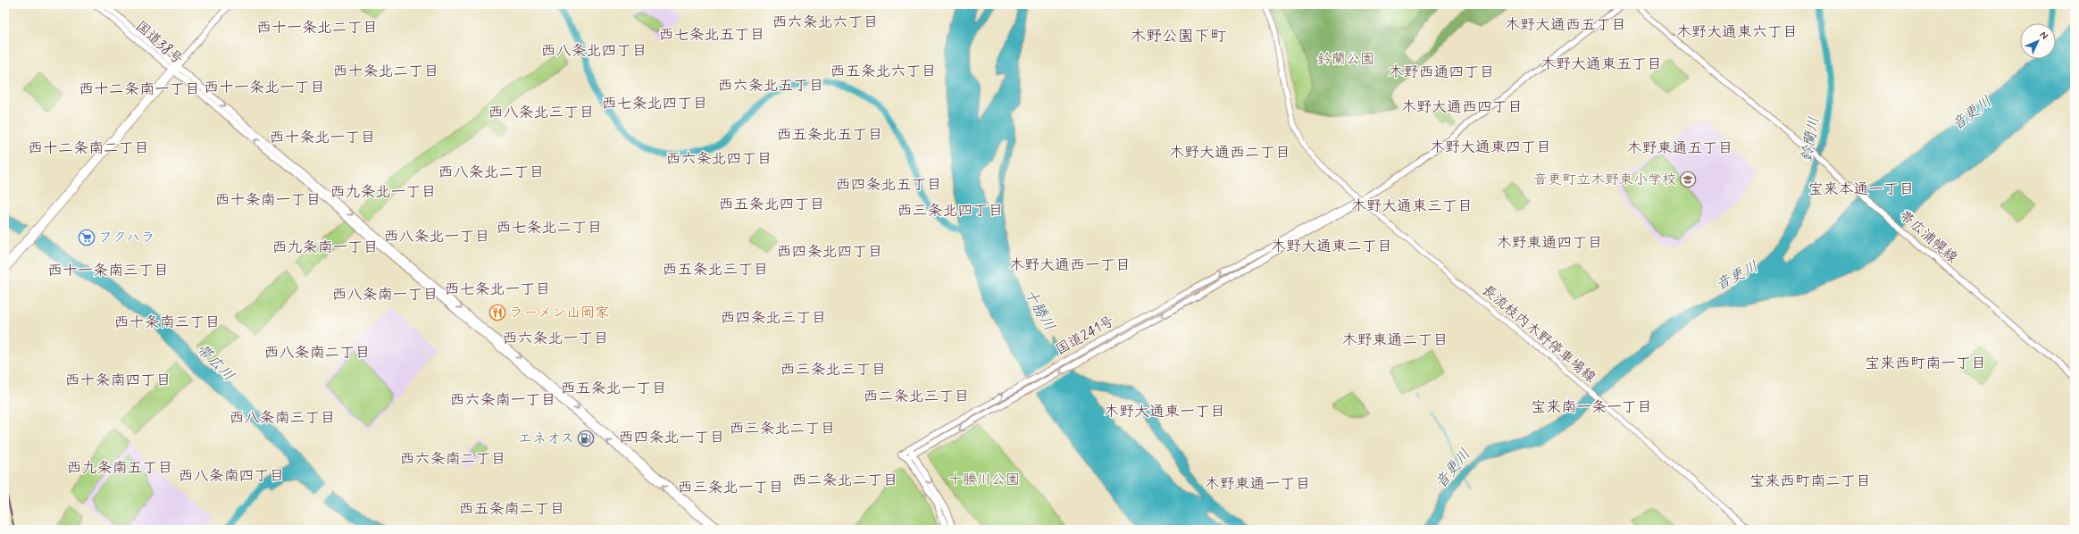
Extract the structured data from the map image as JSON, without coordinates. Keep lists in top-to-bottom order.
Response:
{
  "streets": {
    "main road": [
      "国道38号",
      "帯広浦幌線",
      "長流枝内木野停車場線",
      "国道241号"
    ]
  },
  "crossings": [
    ["長流枝内木野停車場線", "国道241号"]
  ],
  "districts": [
    "西六条北六丁目",
    "木野大通西五丁目",
    "西十一条北二丁目",
    "木野大通東六丁目",
    "西七条北五丁目",
    "木野公園下町",
    "西八条北四丁目",
    "木野大通東五丁目",
    "西十条北二丁目",
    "西五条北六丁目",
    "木野西通四丁目",
    "西六条北五丁目",
    "西十一条北一丁目",
    "西十二条南一丁目",
    "西七条北四丁目",
    "木野大通西四丁目",
    "西八条北三丁目",
    "西五条北五丁目",
    "西十条北一丁目",
    "木野大通東四丁目",
    "西十二条南二丁目",
    "木野東通五丁目",
    "木野大通西二丁目",
    "西六条北四丁目",
    "西八条北二丁目",
    "西四条北五丁目",
    "宝来本通一丁目",
    "西九条北一丁目",
    "西十条南一丁目",
    "西五条北四丁目",
    "木野大通東三丁目",
    "西三条北四丁目",
    "西七条北二丁目",
    "西八条北一丁目",
    "木野東通四丁目",
    "木野大通東二丁目",
    "西九条南一丁目",
    "西四条北四丁目",
    "木野大通西一丁目",
    "西五条北三丁目",
    "西十一条南三丁目",
    "西七条北一丁目",
    "西八条南一丁目",
    "西四条北三丁目",
    "西十条南三丁目",
    "西六条北一丁目",
    "木野東通二丁目",
    "西八条南二丁目",
    "宝来西町南一丁目",
    "西三条北三丁目",
    "西十条南四丁目",
    "西五条北一丁目",
    "西二条北三丁目",
    "西六条南一丁目",
    "宝来南一条一丁目",
    "木野大通東一丁目",
    "西八条南三丁目",
    "西三条北二丁目",
    "西四条北一丁目",
    "西六条南二丁目",
    "西九条南五丁目",
    "西八条南四丁目",
    "西二条北二丁目",
    "宝来西町南二丁目",
    "木野東通一丁目",
    "西三条北一丁目",
    "西五条南二丁目"
  ],
  "water": [
    "音更川",
    "鈴蘭川",
    "十勝川",
    "帯広川"
  ],
  "parks": ["鈴蘭公園", "十勝川公園"],
  "places": {
    "school or university": ["音更町立木野東小学校"],
    "supermarket": ["フクハラ"],
    "restaurant": ["ラーメン山岡家"],
    "fuel station": ["エネオス"]
  },
  "north": "top right"
}
